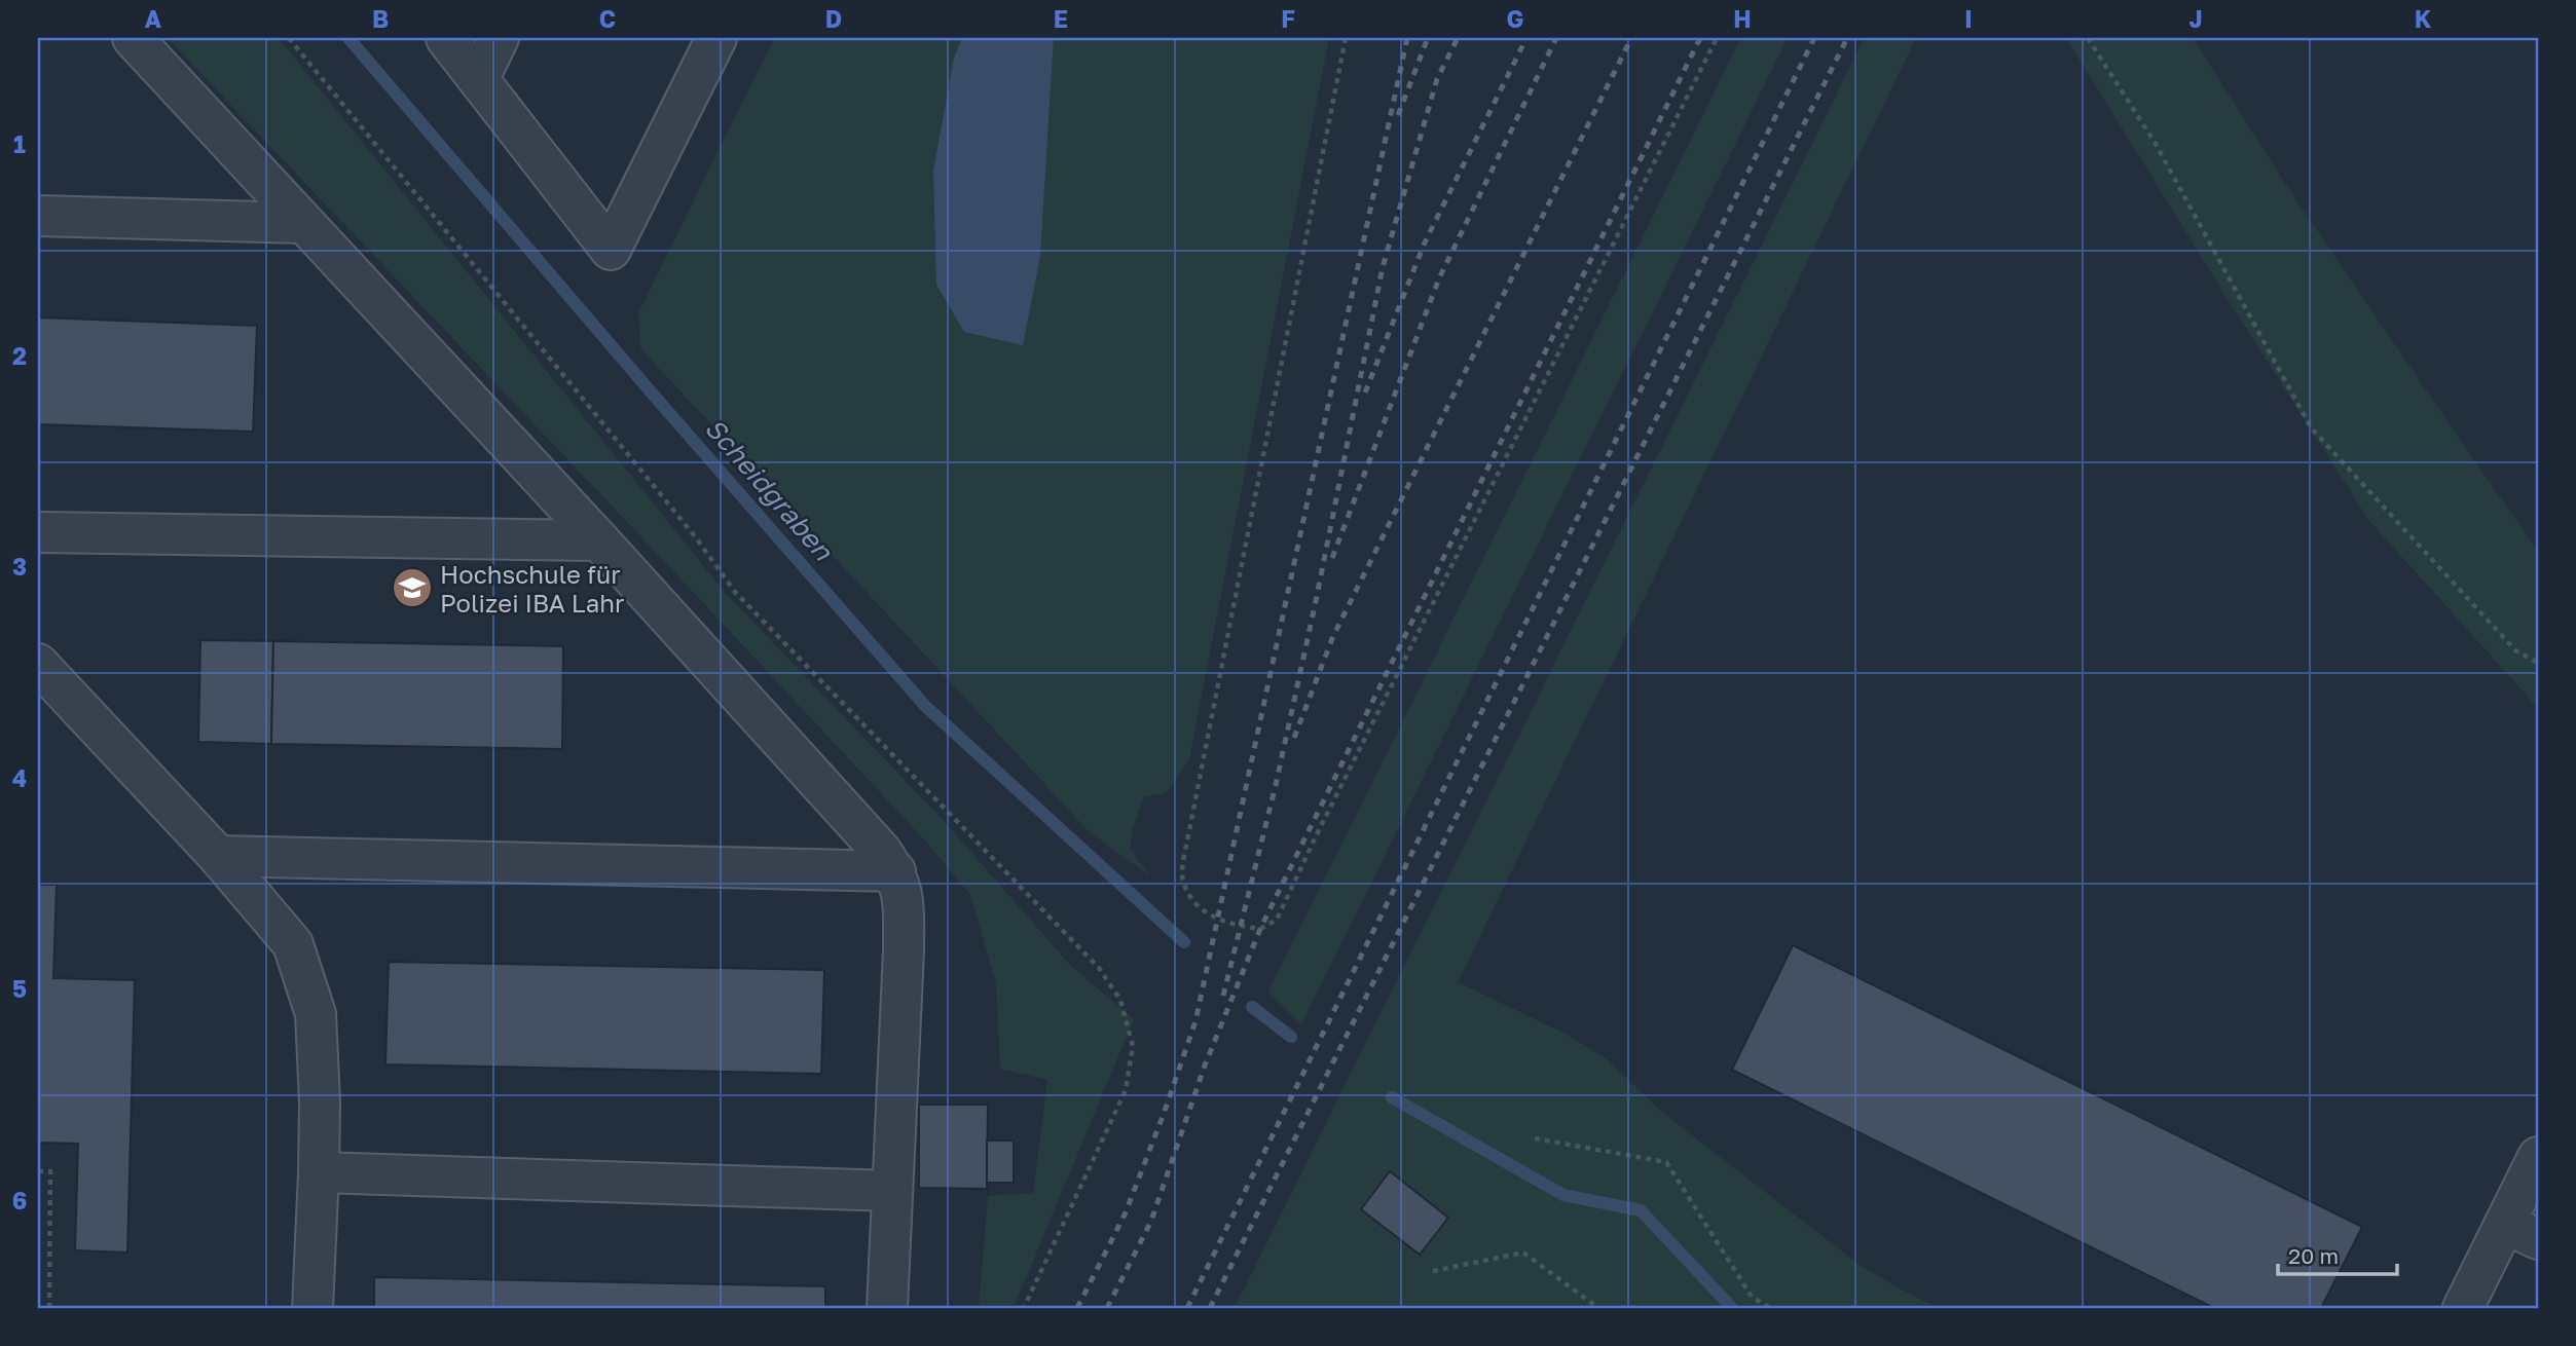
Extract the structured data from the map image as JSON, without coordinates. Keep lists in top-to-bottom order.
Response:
{
  "water": ["Scheidgraben"],
  "places": {
    "school or university": ["Hochschule für Polizei IBA Lahr"]
  },
  "scale_bar": "20 m",
  "grid": {
    "columns": [
      "A",
      "B",
      "C",
      "D",
      "E",
      "F",
      "G",
      "H",
      "I",
      "J",
      "K"
    ],
    "rows": [
      "1",
      "2",
      "3",
      "4",
      "5",
      "6"
    ]
  }
}
